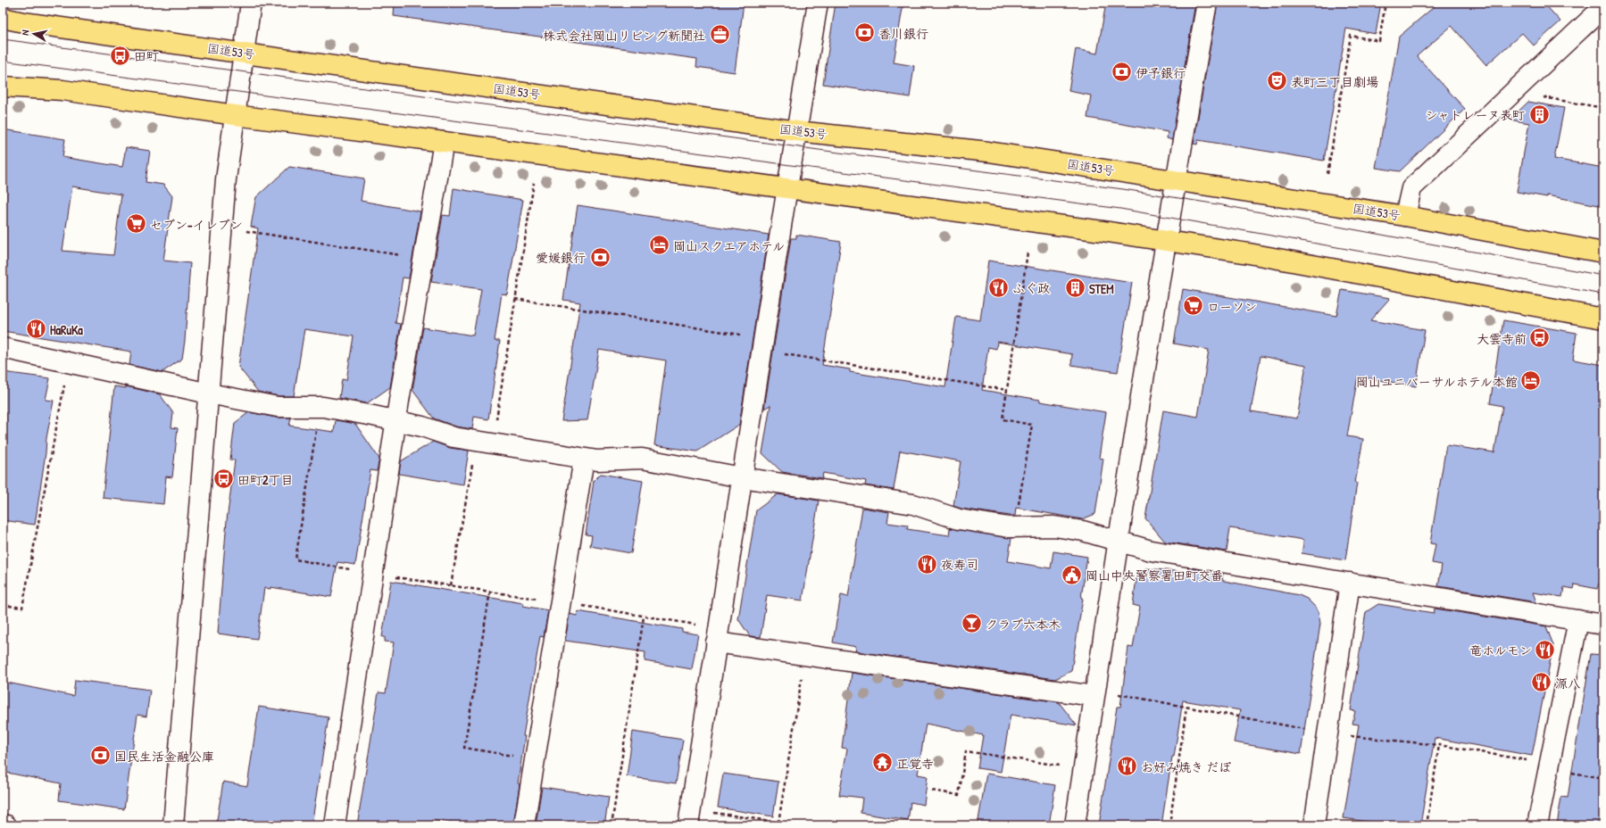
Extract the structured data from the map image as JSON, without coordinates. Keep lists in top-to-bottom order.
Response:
{
  "streets": {
    "highway": ["国道53号"]
  },
  "places": {
    "bank": [
      "香川銀行",
      "伊予銀行",
      "愛媛銀行",
      "国民生活金融公庫"
    ],
    "office": ["株式会社岡山リビング新聞社"],
    "bus stop": ["田町", "大雲寺前", "田町2丁目"],
    "theatre": ["表町三丁目劇場"],
    "building": ["シャトレーヌ表町", "STEM"],
    "supermarket": ["セブン-イレブン", "ローソン"],
    "hotel": ["岡山スクエアホテル", "岡山ユニバーサルホテル本館"],
    "restaurant": [
      "ふぐ政",
      "HaRuKa",
      "夜寿司",
      "竜ホルモン",
      "源八",
      "お好み焼き だぼ"
    ],
    "public building": ["岡山中央警察署田町交番"],
    "bar": ["クラブ六本木"],
    "temple": ["正覚寺"]
  },
  "north": "left"
}
